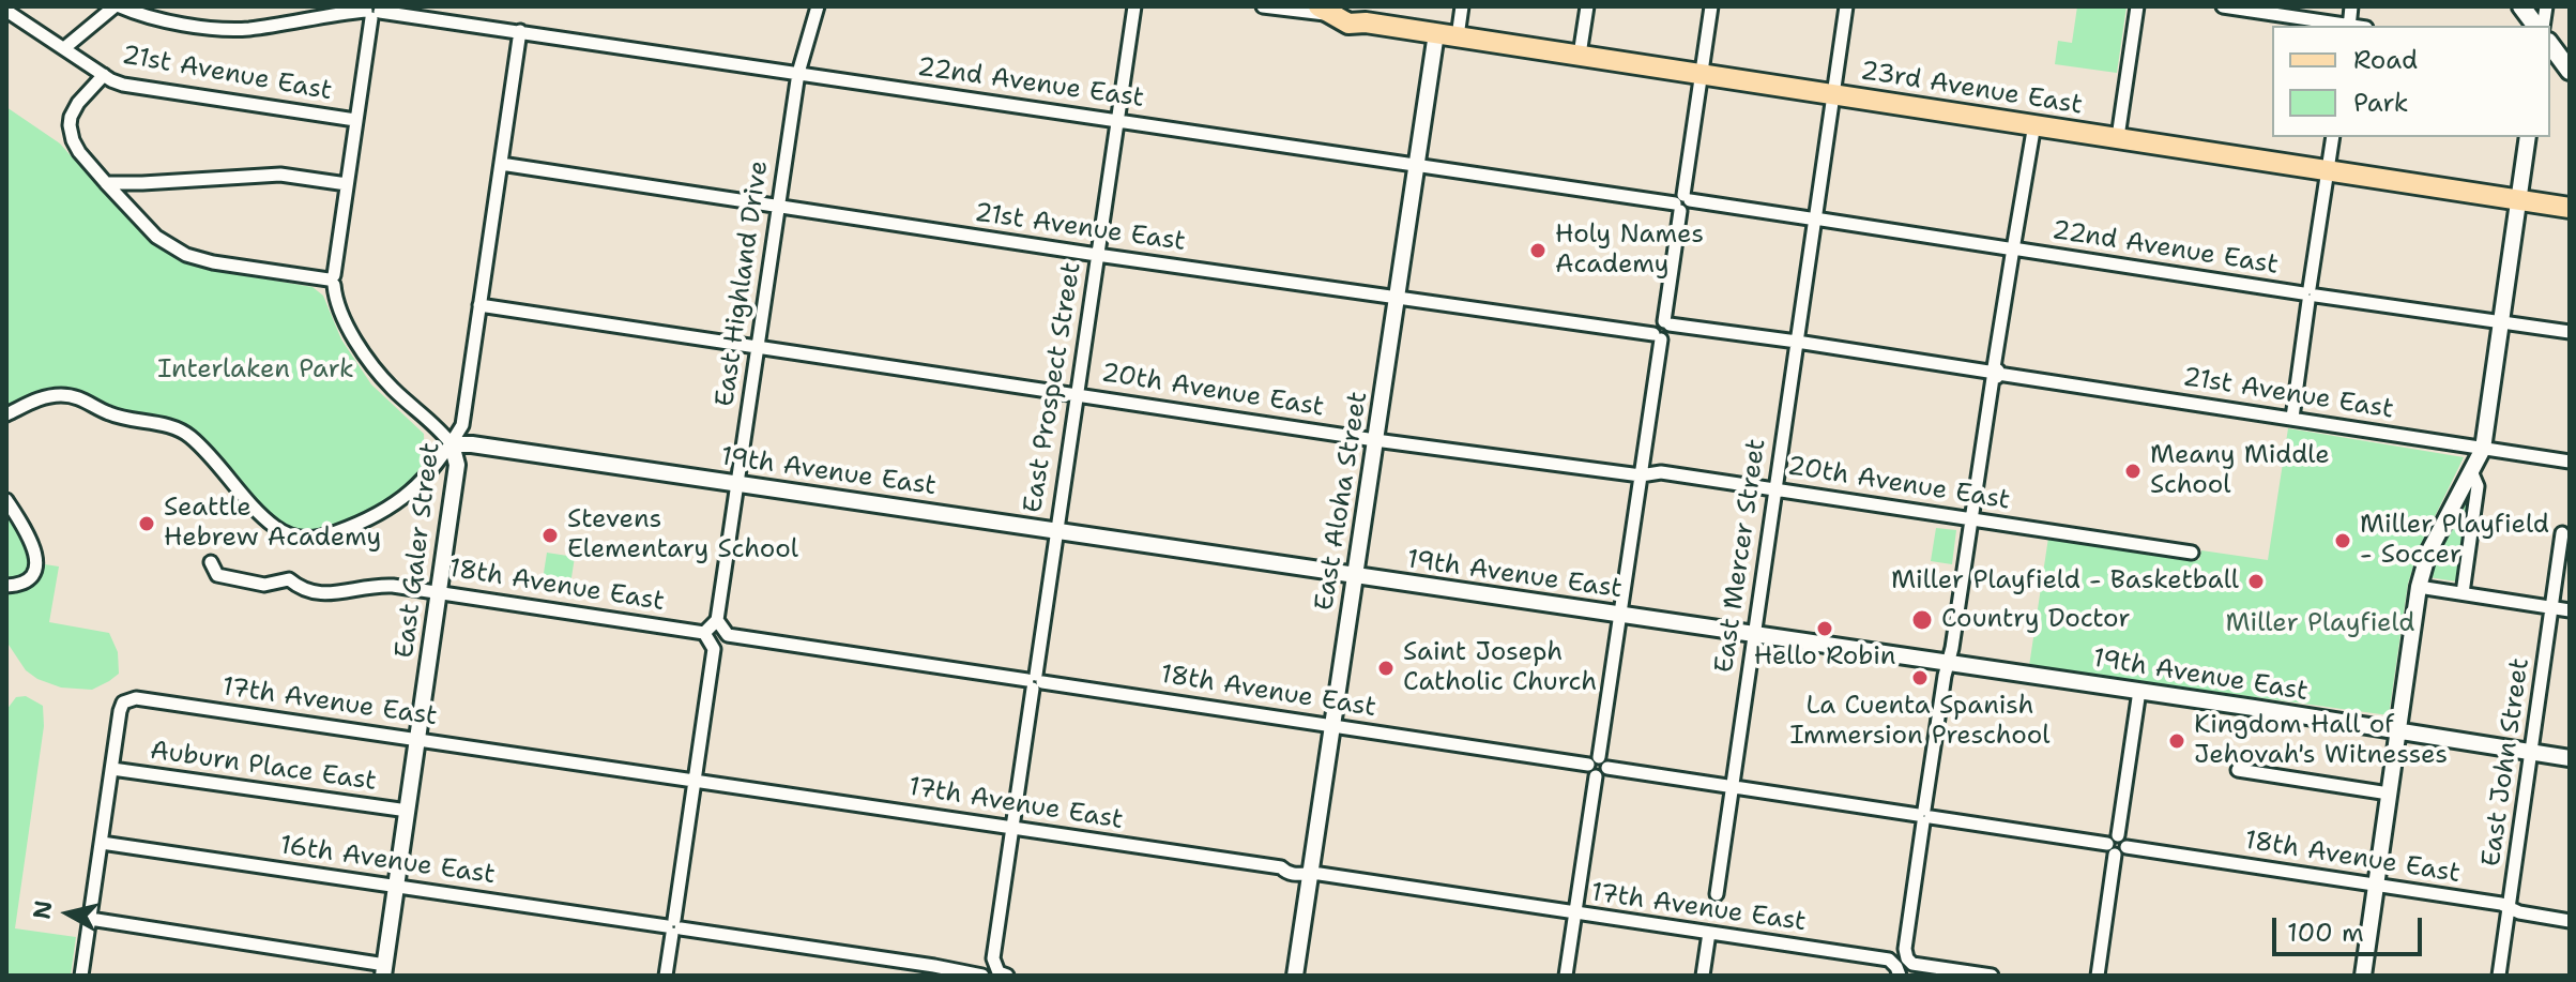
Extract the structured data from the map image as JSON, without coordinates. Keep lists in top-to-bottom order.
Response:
{
  "streets": {
    "main road": ["23rd Avenue East"],
    "street": [
      "21st Avenue East",
      "22nd Avenue East",
      "East Highland Drive",
      "East Prospect Street",
      "20th Avenue East",
      "19th Avenue East",
      "East Aloha Street",
      "East Galer Street",
      "East Mercer Street",
      "18th Avenue East",
      "17th Avenue East",
      "East John Street",
      "Auburn Place East",
      "16th Avenue East"
    ]
  },
  "crossings": [
    ["21st Avenue East", "East Highland Drive"],
    ["21st Avenue East", "East Prospect Street"],
    ["21st Avenue East", "East Aloha Street"],
    ["21st Avenue East", "East Galer Street"],
    ["21st Avenue East", "East Mercer Street"],
    ["22nd Avenue East", "East Highland Drive"],
    ["22nd Avenue East", "East Prospect Street"],
    ["22nd Avenue East", "East Aloha Street"],
    ["22nd Avenue East", "East Galer Street"],
    ["22nd Avenue East", "East Mercer Street"],
    ["23rd Avenue East", "East Aloha Street"],
    ["23rd Avenue East", "East Mercer Street"],
    ["East Highland Drive", "20th Avenue East"],
    ["East Highland Drive", "19th Avenue East"],
    ["East Highland Drive", "18th Avenue East"],
    ["East Prospect Street", "20th Avenue East"],
    ["East Prospect Street", "19th Avenue East"],
    ["East Prospect Street", "18th Avenue East"],
    ["East Prospect Street", "17th Avenue East"],
    ["20th Avenue East", "East Aloha Street"],
    ["20th Avenue East", "East Galer Street"],
    ["20th Avenue East", "East Mercer Street"],
    ["19th Avenue East", "East Aloha Street"],
    ["19th Avenue East", "East Galer Street"],
    ["19th Avenue East", "East Mercer Street"],
    ["19th Avenue East", "East John Street"],
    ["East Aloha Street", "18th Avenue East"],
    ["East Aloha Street", "17th Avenue East"],
    ["East Galer Street", "18th Avenue East"],
    ["East Galer Street", "17th Avenue East"],
    ["East Galer Street", "Auburn Place East"],
    ["East Galer Street", "16th Avenue East"],
    ["18th Avenue East", "East John Street"],
    ["17th Avenue East", "Auburn Place East"]
  ],
  "parks": ["Interlaken Park", "Miller Playfield"],
  "places": [
    "Holy Names Academy",
    "Meany Middle School",
    "Seattle Hebrew Academy",
    "Stevens Elementary School",
    "Miller Playfield - Soccer",
    "Miller Playfield - Basketball",
    "Country Doctor",
    "Hello Robin",
    "Saint Joseph Catholic Church",
    "La Cuenta Spanish Immersion Preschool",
    "Kingdom Hall of Jehovah's Witnesses"
  ],
  "legend": ["Road", "Park"],
  "scale_bar": "100 m",
  "north": "left"
}
